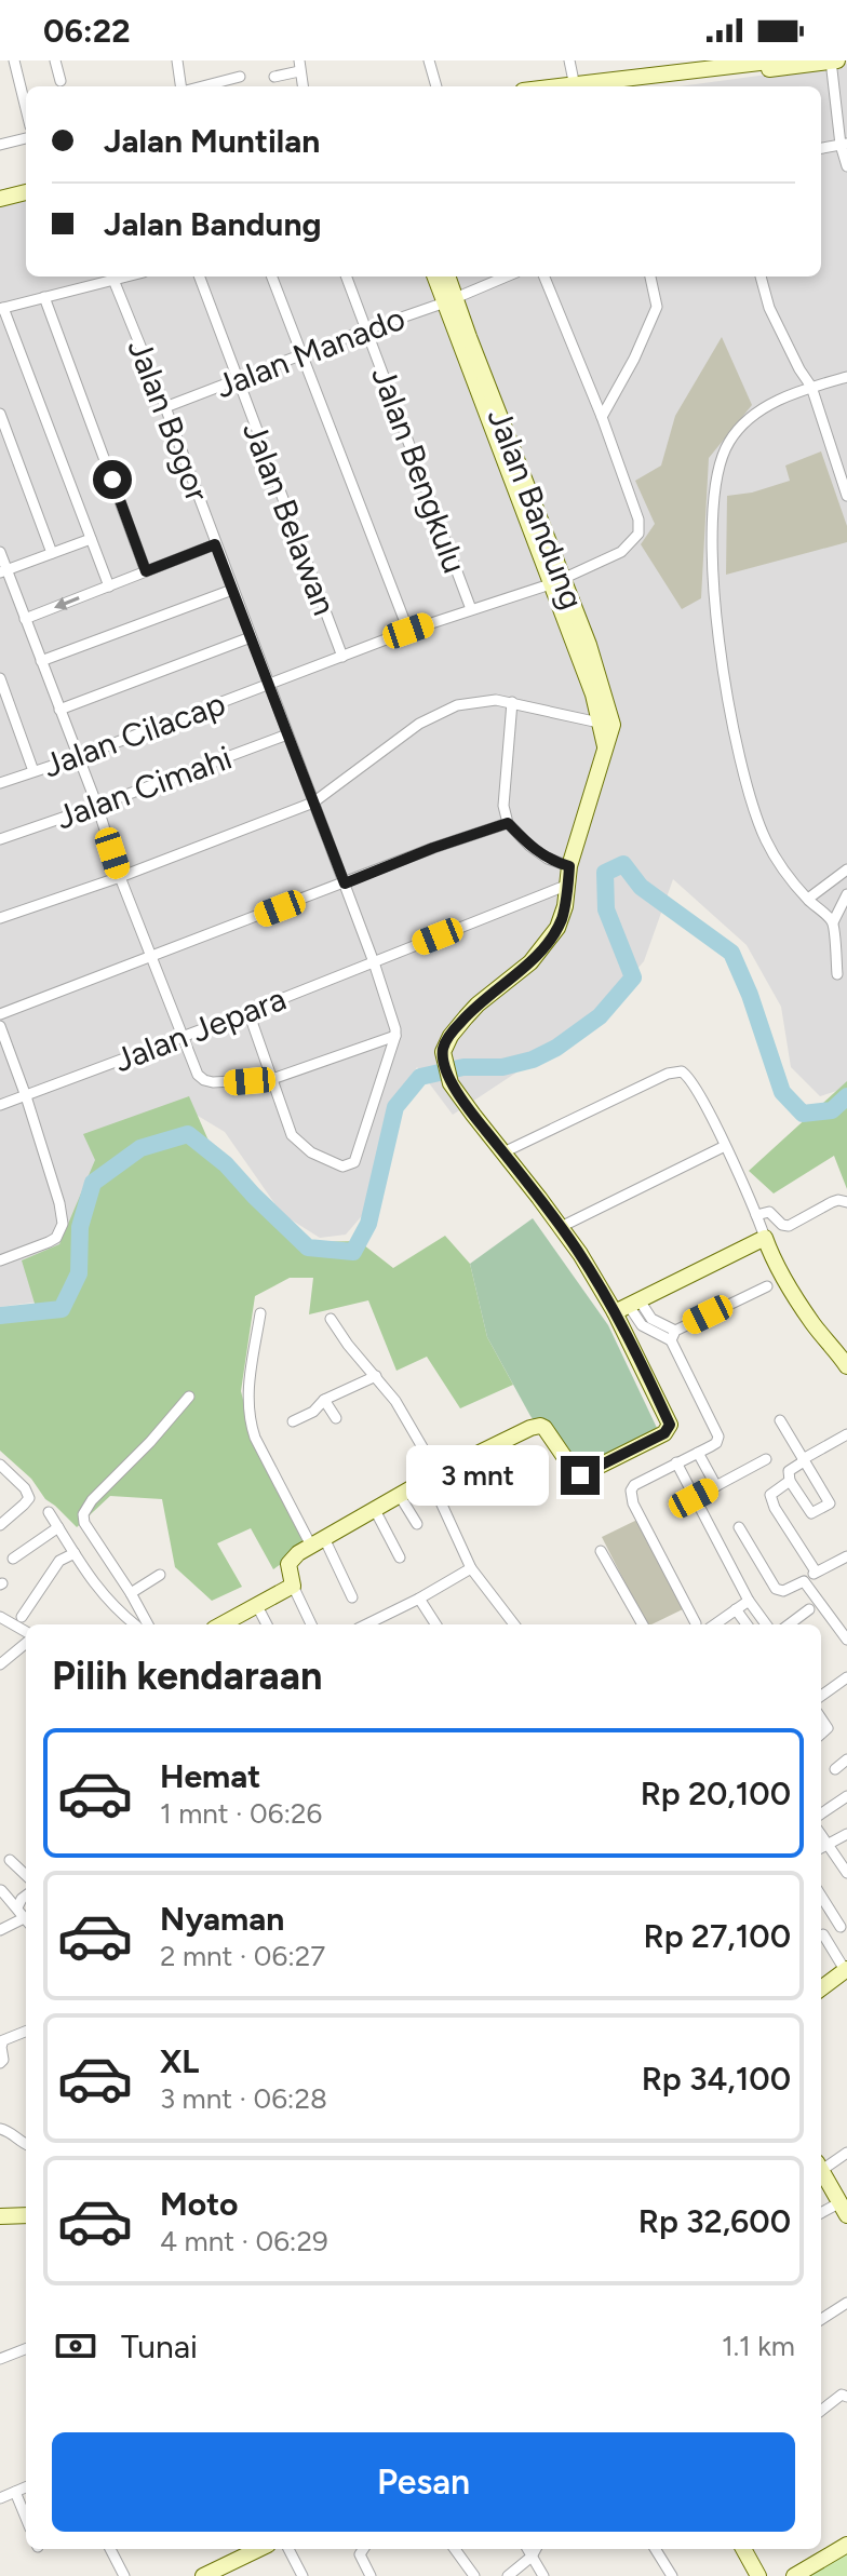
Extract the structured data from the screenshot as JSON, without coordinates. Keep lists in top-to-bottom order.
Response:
{
  "streets": {
    "street": [
      "Jalan Manado",
      "Jalan Bogor",
      "Jalan Bengkulu",
      "Jalan Bandung",
      "Jalan Belawan",
      "Jalan Cilacap",
      "Jalan Cimahi",
      "Jalan Jepara"
    ]
  },
  "crossings": [
    ["Jalan Manado", "Jalan Bogor"],
    ["Jalan Manado", "Jalan Bengkulu"],
    ["Jalan Manado", "Jalan Bandung"],
    ["Jalan Manado", "Jalan Belawan"],
    ["Jalan Bogor", "Jalan Cilacap"],
    ["Jalan Bogor", "Jalan Cimahi"],
    ["Jalan Bogor", "Jalan Jepara"],
    ["Jalan Bengkulu", "Jalan Cilacap"],
    ["Jalan Bandung", "Jalan Cilacap"],
    ["Jalan Belawan", "Jalan Cilacap"]
  ],
  "page": {
    "status": "06:22",
    "banner": ["Jalan Muntilan", "Jalan Bandung"],
    "bubble": "3 mnt",
    "heading": "Pilih kendaraan",
    "list": [
      {
        "name": "Hemat",
        "note": "1 mnt · 06:26",
        "value": "Rp 20,100"
      },
      {
        "name": "Nyaman",
        "note": "2 mnt · 06:27",
        "value": "Rp 27,100"
      },
      {
        "name": "XL",
        "note": "3 mnt · 06:28",
        "value": "Rp 34,100"
      },
      {
        "name": "Moto",
        "note": "4 mnt · 06:29",
        "value": "Rp 32,600"
      }
    ],
    "pay": ["Tunai", "1.1 km"],
    "buttons": "Pesan"
  }
}
